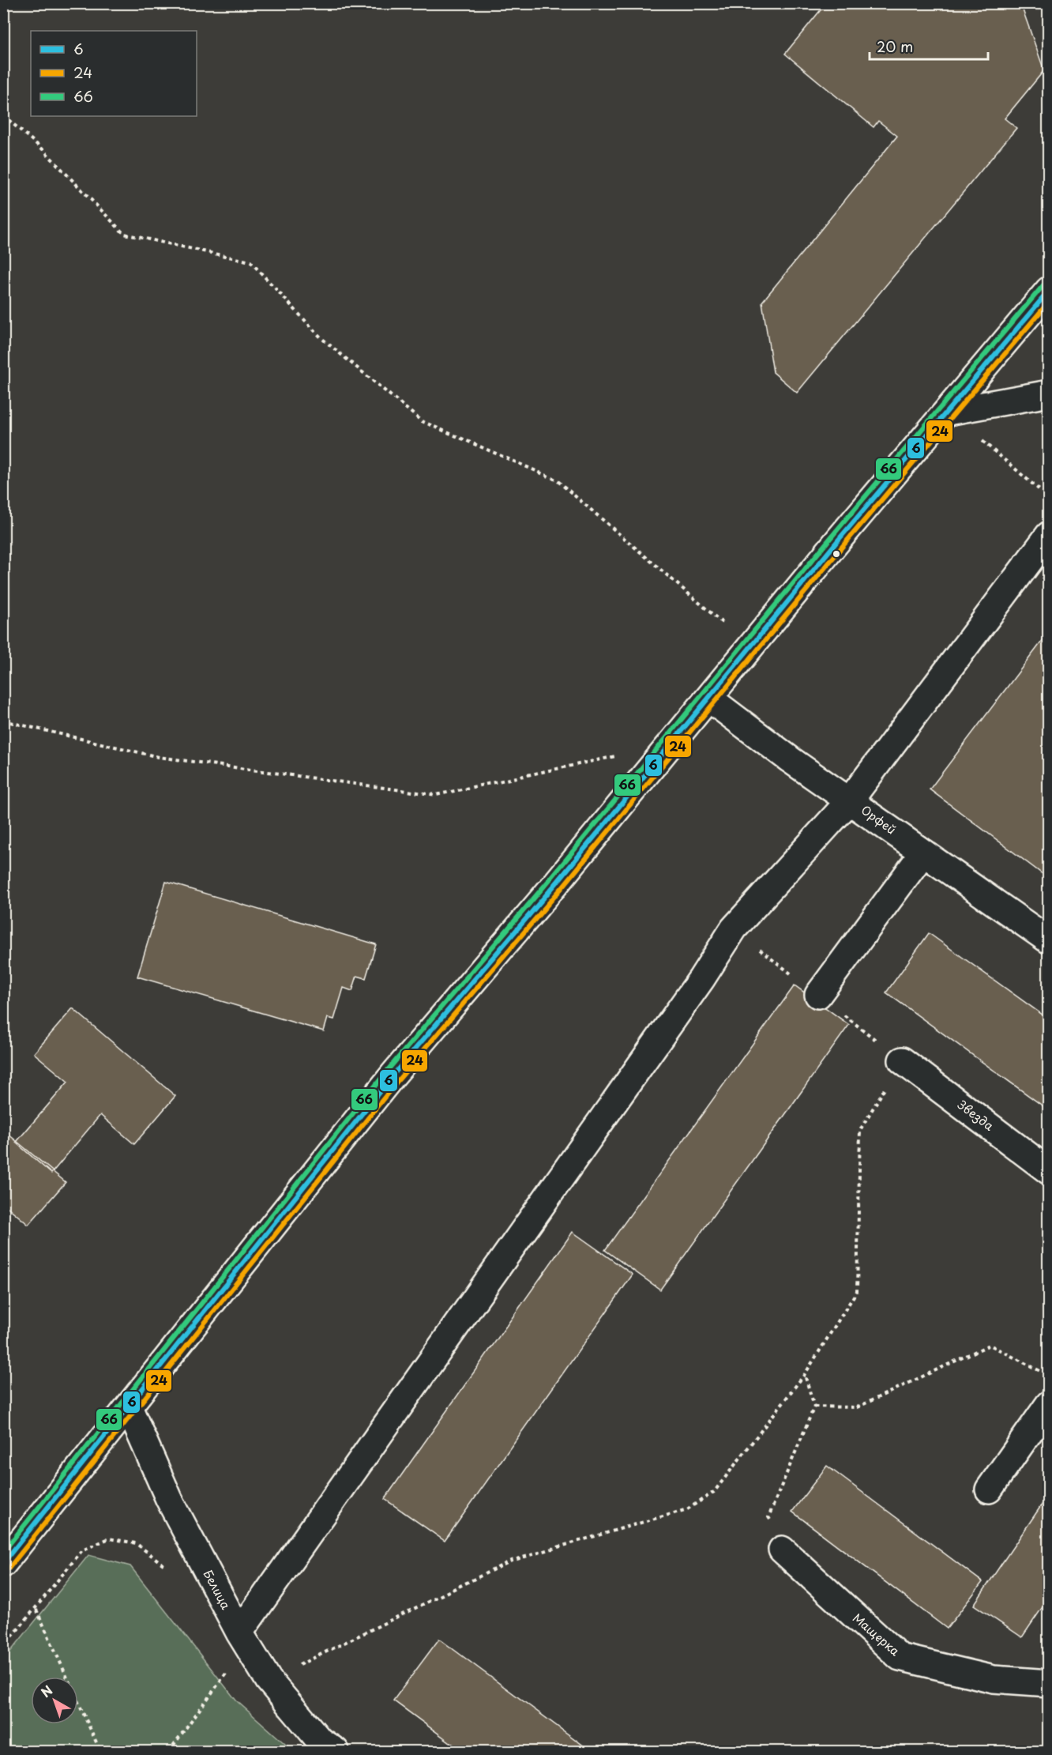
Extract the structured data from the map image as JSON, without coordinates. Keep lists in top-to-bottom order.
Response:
{
  "streets": {
    "street": [
      "Орфей",
      "Звезда",
      "Белица",
      "Мащерка"
    ]
  },
  "lines": ["transit line 66", "transit line 6", "transit line 24"],
  "legend": ["6", "24", "66"],
  "scale_bar": "20 m",
  "north": "top left"
}
